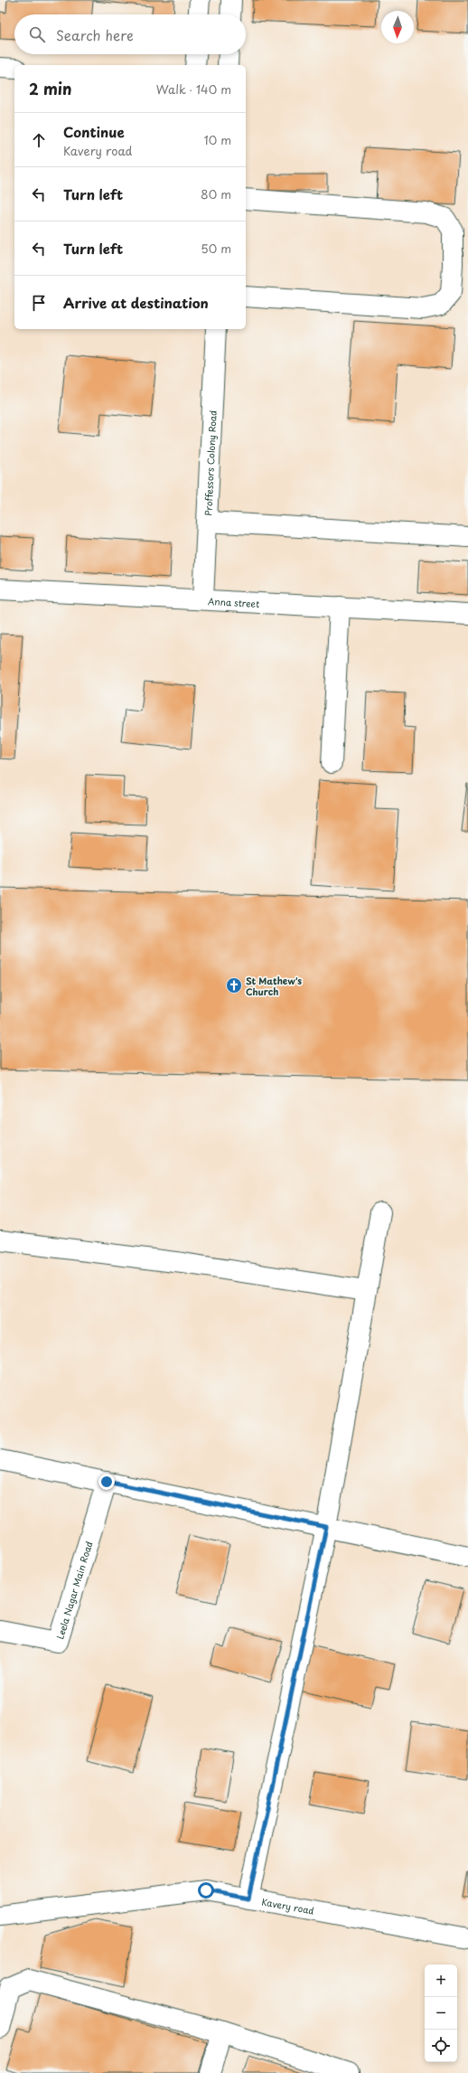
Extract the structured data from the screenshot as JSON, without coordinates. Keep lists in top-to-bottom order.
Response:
{
  "streets": {
    "street": [
      "Proffessors Colony Road",
      "Anna street",
      "Leela Nagar Main Road",
      "Kavery road"
    ]
  },
  "crossings": [
    ["Proffessors Colony Road", "Anna street"]
  ],
  "places": {
    "church": ["St Mathew's Church"]
  },
  "north": "bottom",
  "page": {
    "search": "Search here",
    "heading": ["2 min", "Walk · 140 m"],
    "list": [
      ["Continue", "Kavery road", "10 m"],
      ["Turn left", "80 m"],
      ["Turn left", "50 m"],
      "Arrive at destination"
    ],
    "map_buttons": ["+", "−"]
  }
}
